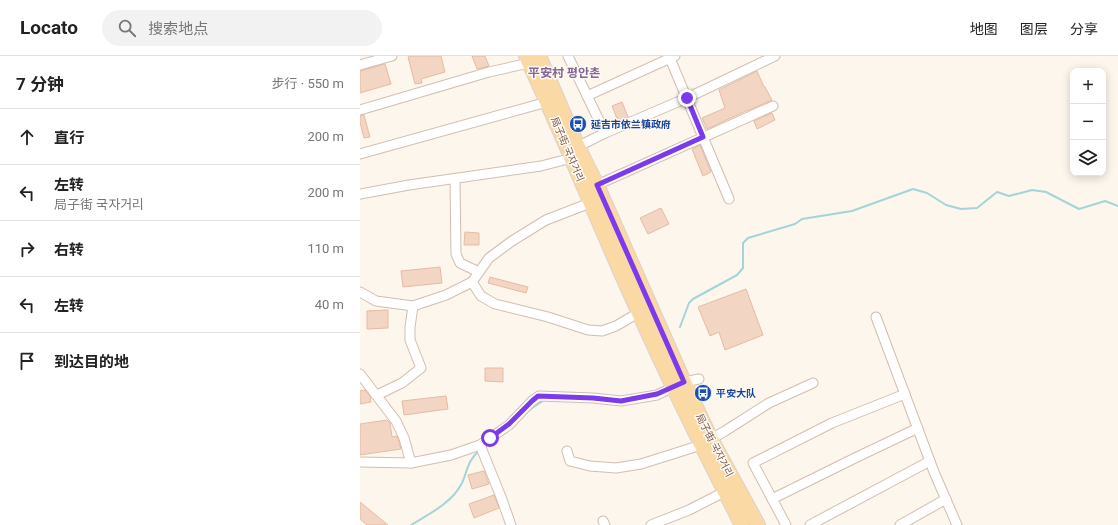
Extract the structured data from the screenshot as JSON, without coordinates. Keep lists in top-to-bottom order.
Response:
{
  "streets": {
    "main road": ["局子街 국자거리"]
  },
  "districts": ["平安村 평안촌"],
  "places": {
    "bus stop": ["延吉市依兰镇政府", "平安大队"]
  },
  "page": {
    "header": "Locato",
    "search": "搜索地点",
    "nav": ["地图", "图层", "分享"],
    "heading": ["7 分钟", "步行 · 550 m"],
    "map_buttons": ["+", "−"],
    "list": [
      ["直行", "200 m"],
      ["左转", "局子街 국자거리", "200 m"],
      ["右转", "110 m"],
      ["左转", "40 m"],
      "到达目的地"
    ]
  }
}
